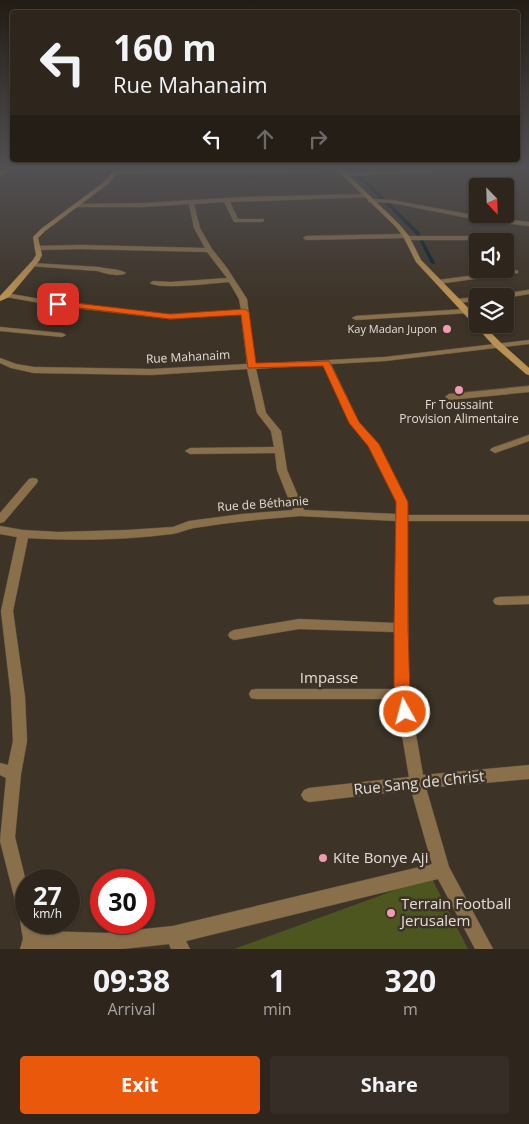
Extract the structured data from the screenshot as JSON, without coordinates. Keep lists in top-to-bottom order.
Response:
{
  "streets": {
    "street": [
      "Rue Mahanaim",
      "Rue de Béthanie",
      "Impasse",
      "Rue Sang de Christ"
    ]
  },
  "places": [
    "Kay Madan Jupon",
    "Fr Toussaint Provision Alimentaire",
    "Kite Bonye Aji",
    "Terrain Football Jerusalem"
  ],
  "north": "bottom right",
  "page": {
    "turn": ["160 m", "Rue Mahanaim"],
    "speed": "27 km/h",
    "limit": "30",
    "eta": [
      "09:38",
      "Arrival",
      "1",
      "min",
      "320",
      "m"
    ],
    "buttons": ["Exit", "Share"]
  }
}
